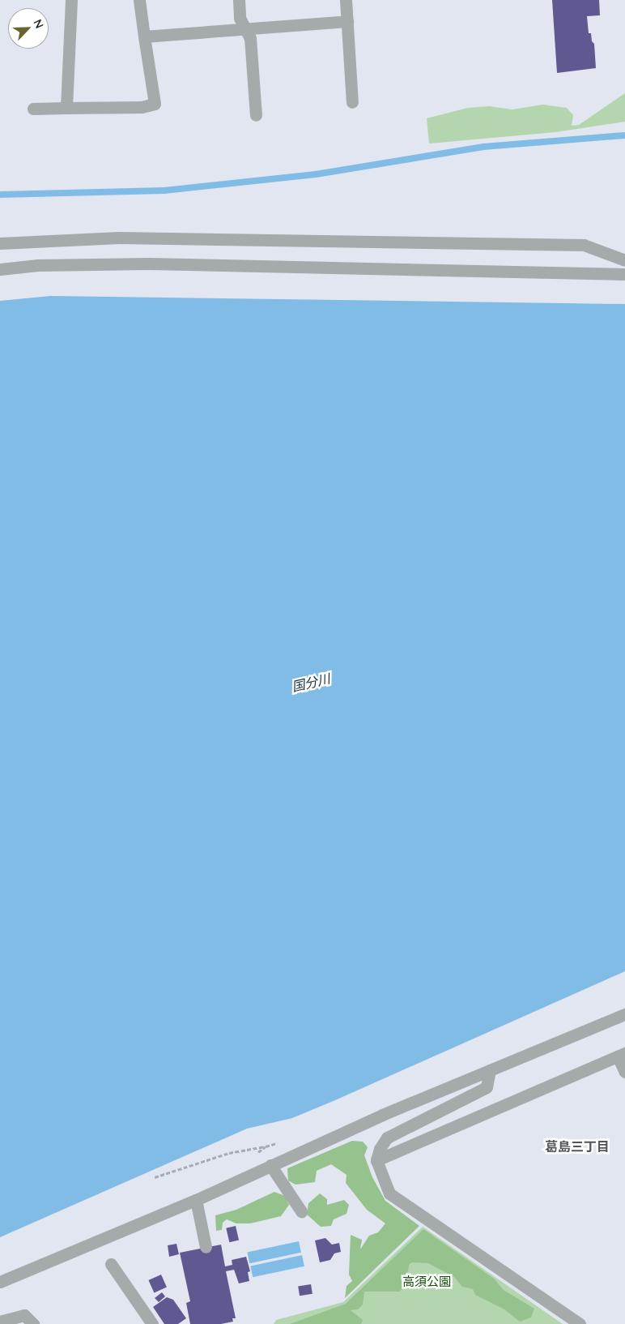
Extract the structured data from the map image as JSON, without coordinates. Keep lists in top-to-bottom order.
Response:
{
  "districts": ["葛島三丁目"],
  "water": ["国分川"],
  "parks": ["高須公園"],
  "north": "top right"
}
